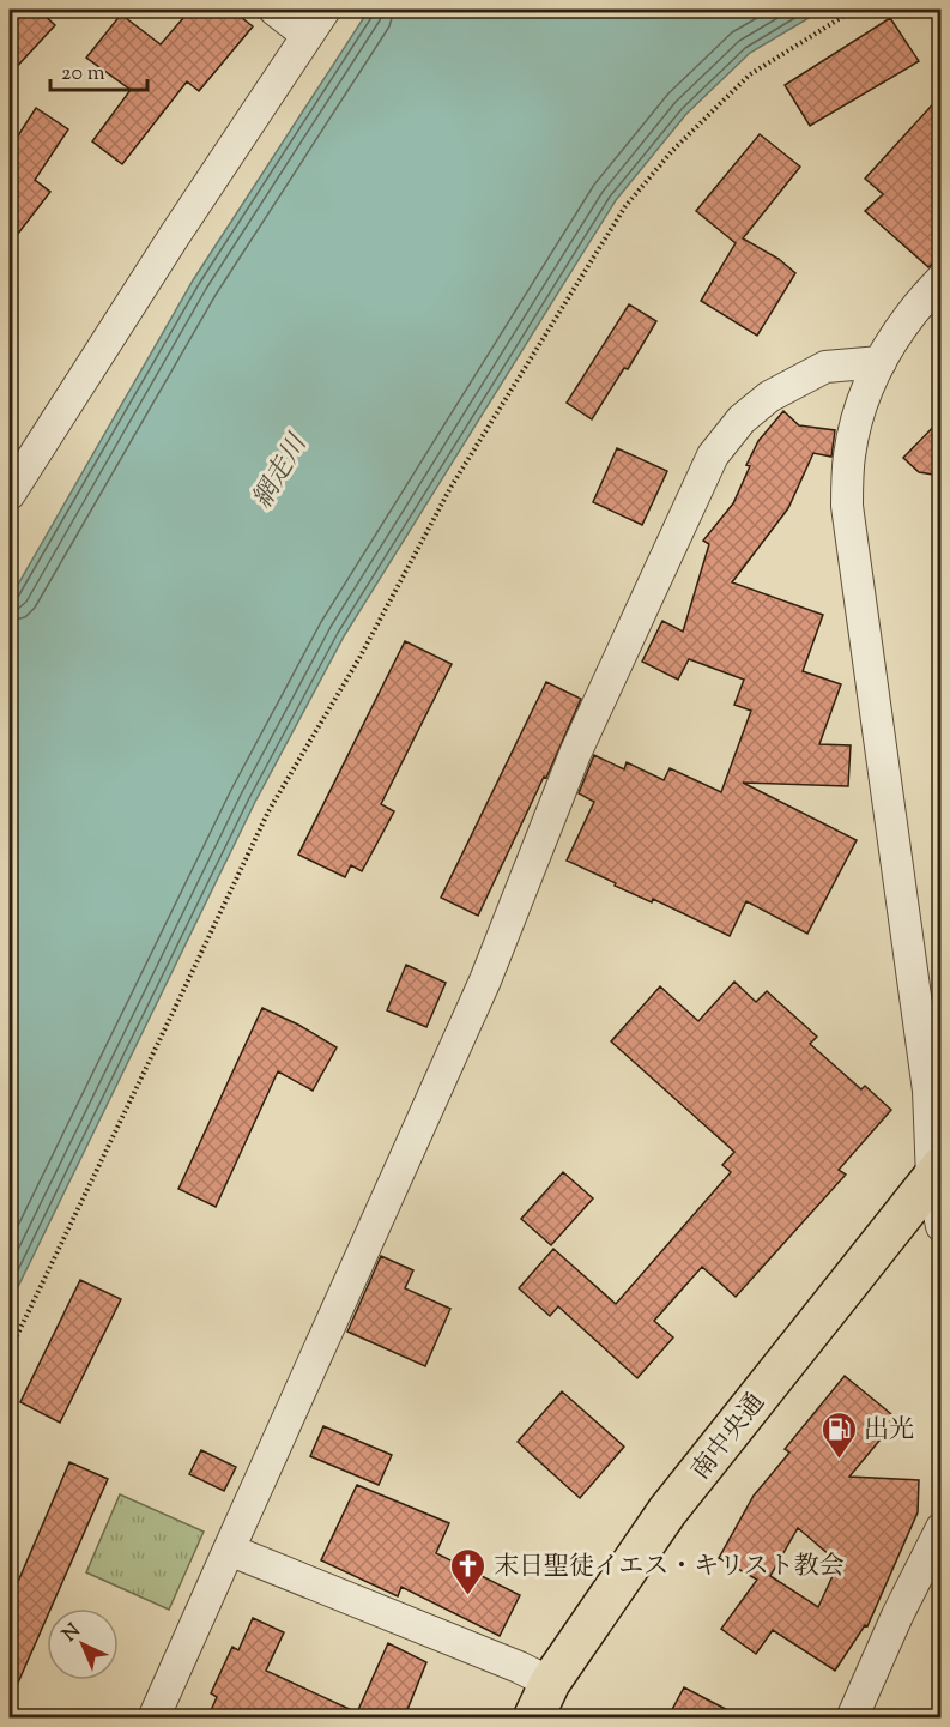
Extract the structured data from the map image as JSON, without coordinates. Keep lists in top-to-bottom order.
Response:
{
  "streets": {
    "highway": ["南中央通"]
  },
  "water": ["網走川"],
  "places": {
    "fuel station": ["出光"],
    "church": ["末日聖徒イエス・キリスト教会"]
  },
  "scale_bar": "20 m",
  "north": "top left"
}
